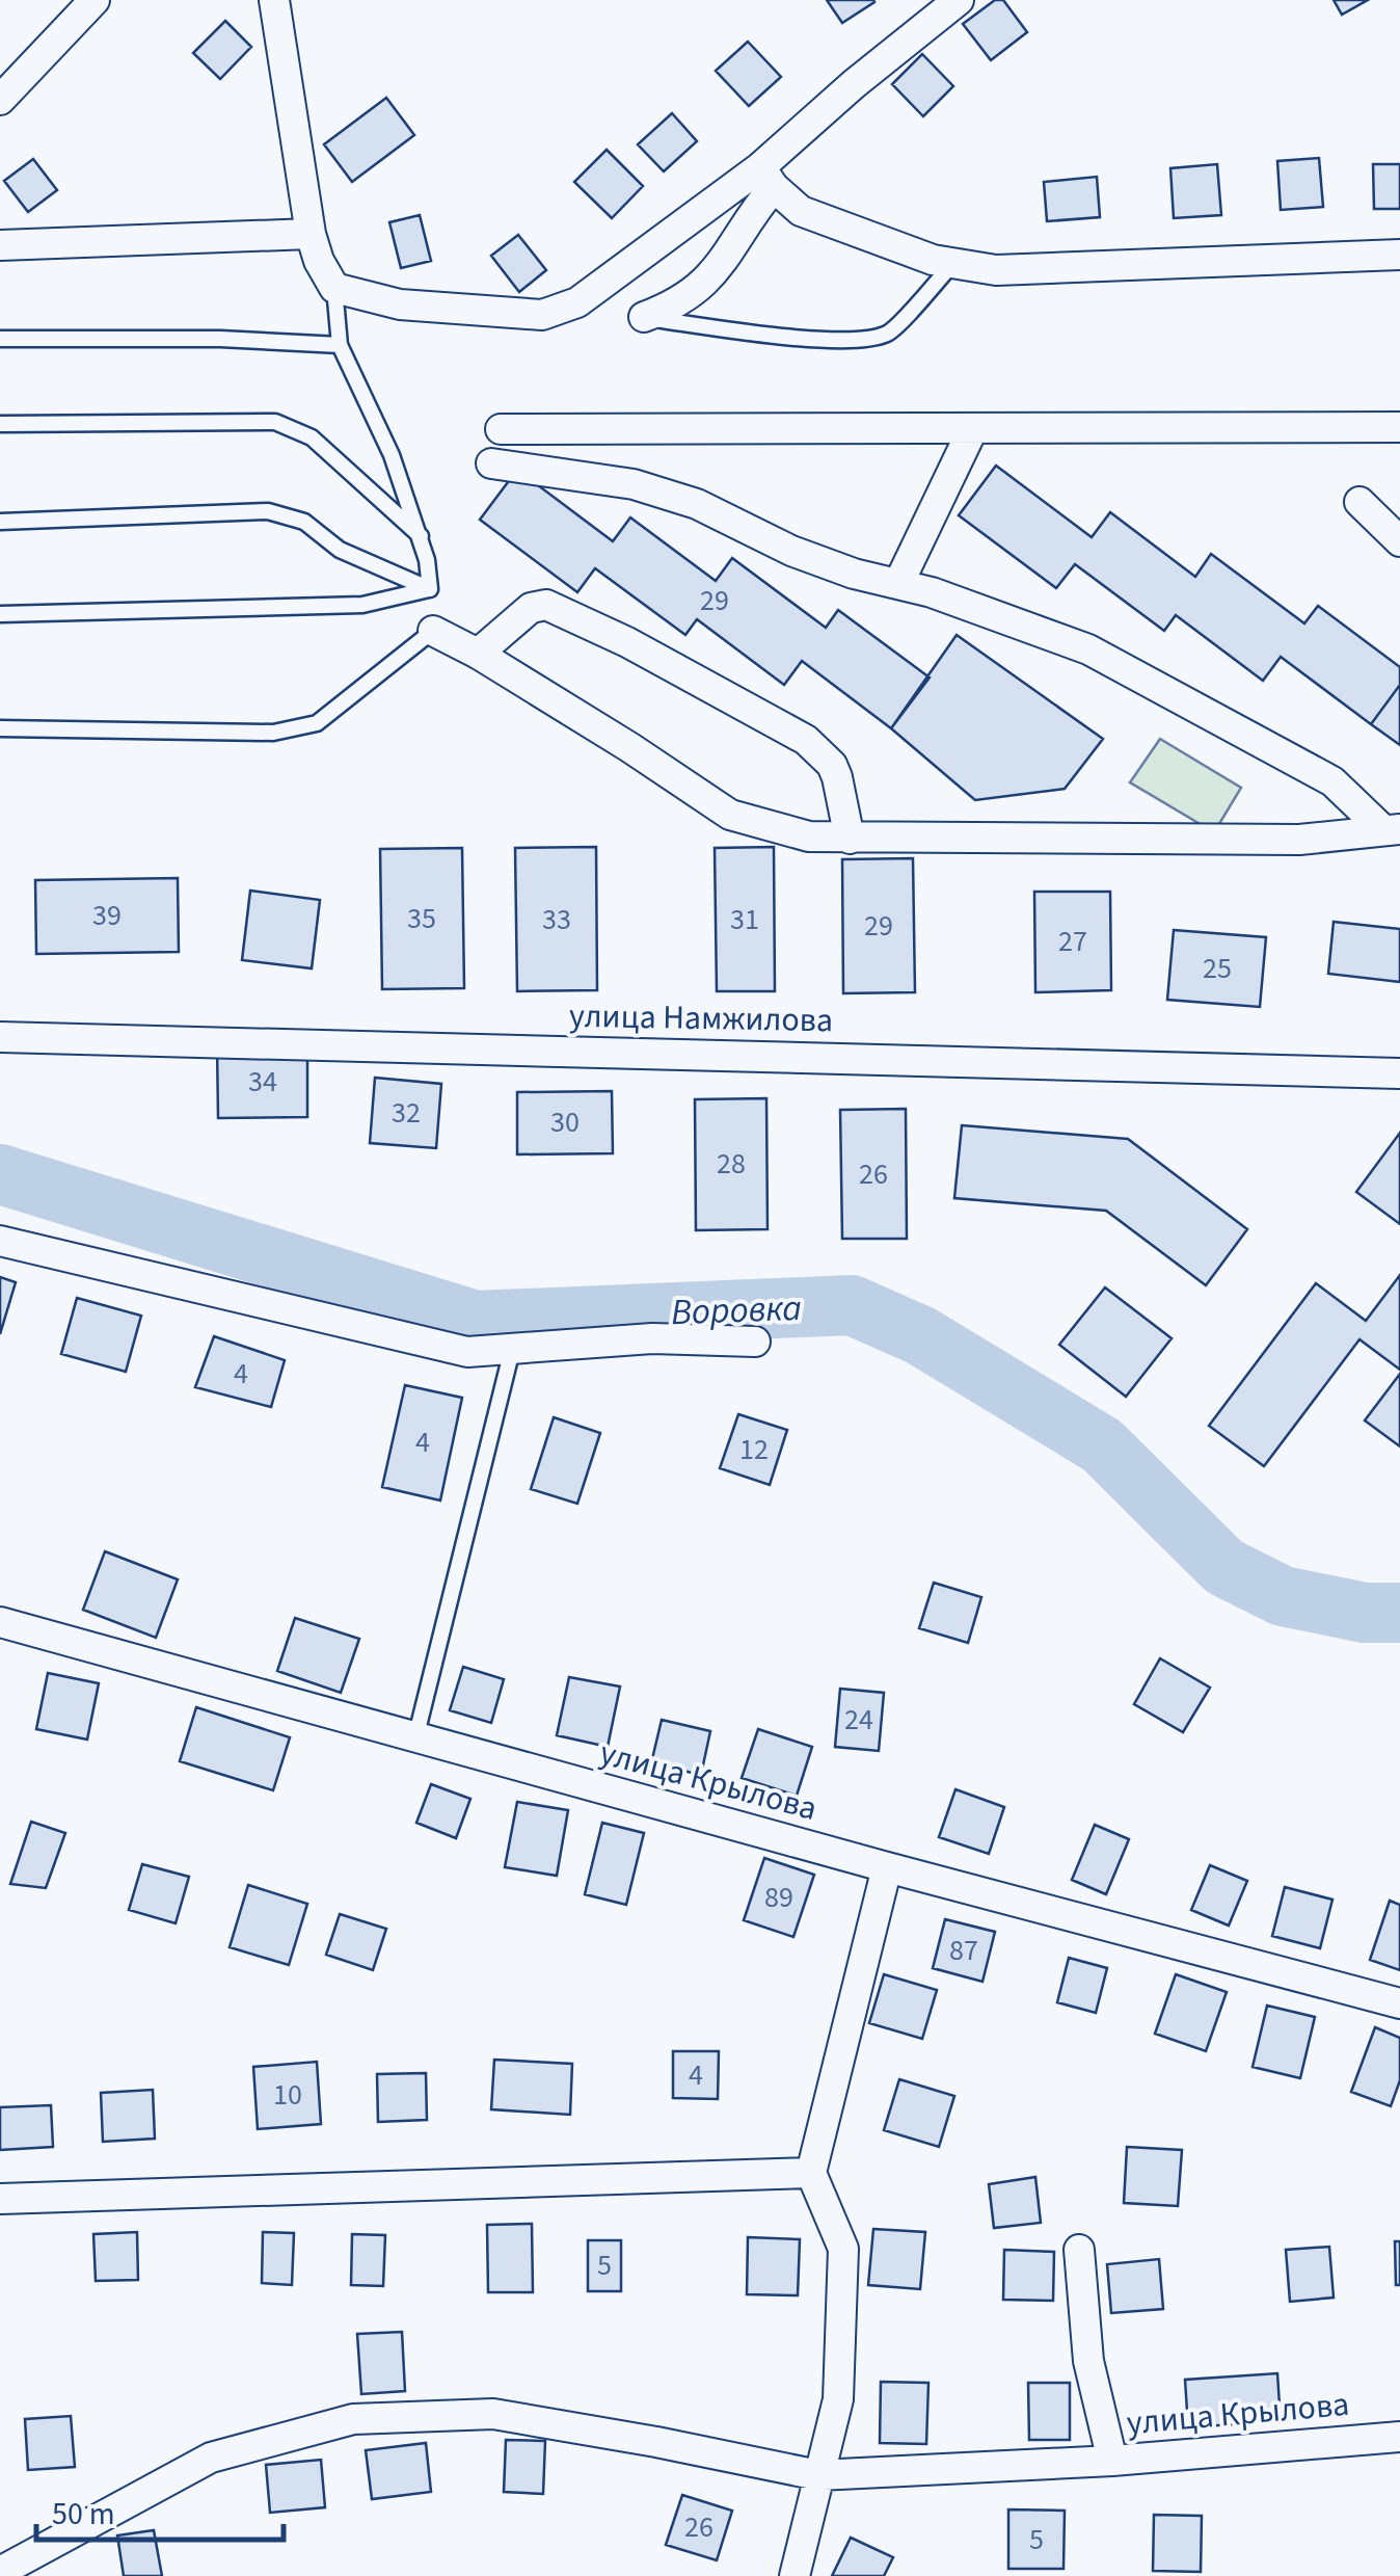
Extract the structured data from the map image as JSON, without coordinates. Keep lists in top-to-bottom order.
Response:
{
  "streets": {
    "street": ["улица Намжилова", "улица Крылова"]
  },
  "water": ["Воровка"],
  "house_numbers": [
    "29",
    "39",
    "35",
    "33",
    "31",
    "29",
    "27",
    "25",
    "34",
    "32",
    "30",
    "28",
    "26",
    "4",
    "4",
    "12",
    "24",
    "89",
    "87",
    "4",
    "10",
    "5",
    "26",
    "5"
  ],
  "scale_bar": "50 m"
}
